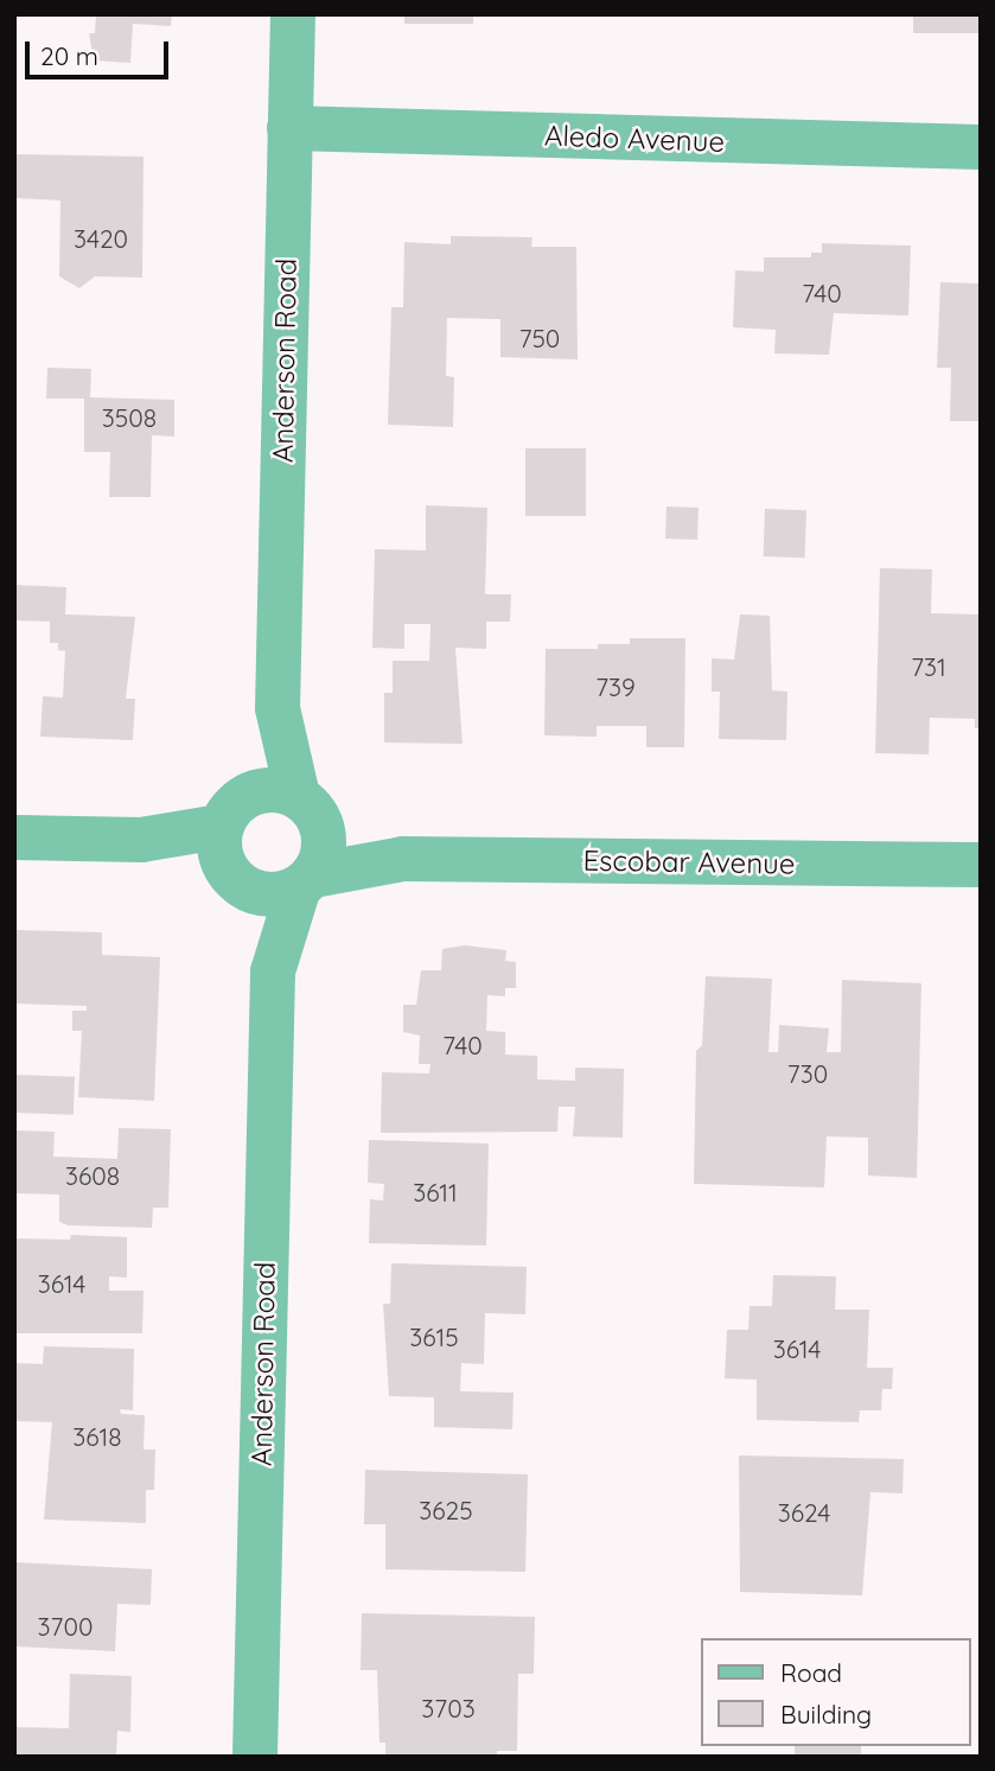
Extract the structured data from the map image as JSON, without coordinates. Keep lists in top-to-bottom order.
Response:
{
  "streets": {
    "street": ["Aledo Avenue", "Anderson Road", "Escobar Avenue"]
  },
  "crossings": [
    ["Aledo Avenue", "Anderson Road"],
    ["Anderson Road", "Escobar Avenue"]
  ],
  "house_numbers": [
    "3420",
    "740",
    "750",
    "3508",
    "731",
    "739",
    "740",
    "730",
    "3608",
    "3611",
    "3614",
    "3615",
    "3614",
    "3618",
    "3625",
    "3624",
    "3700",
    "3703"
  ],
  "legend": ["Road", "Building"],
  "scale_bar": "20 m"
}
